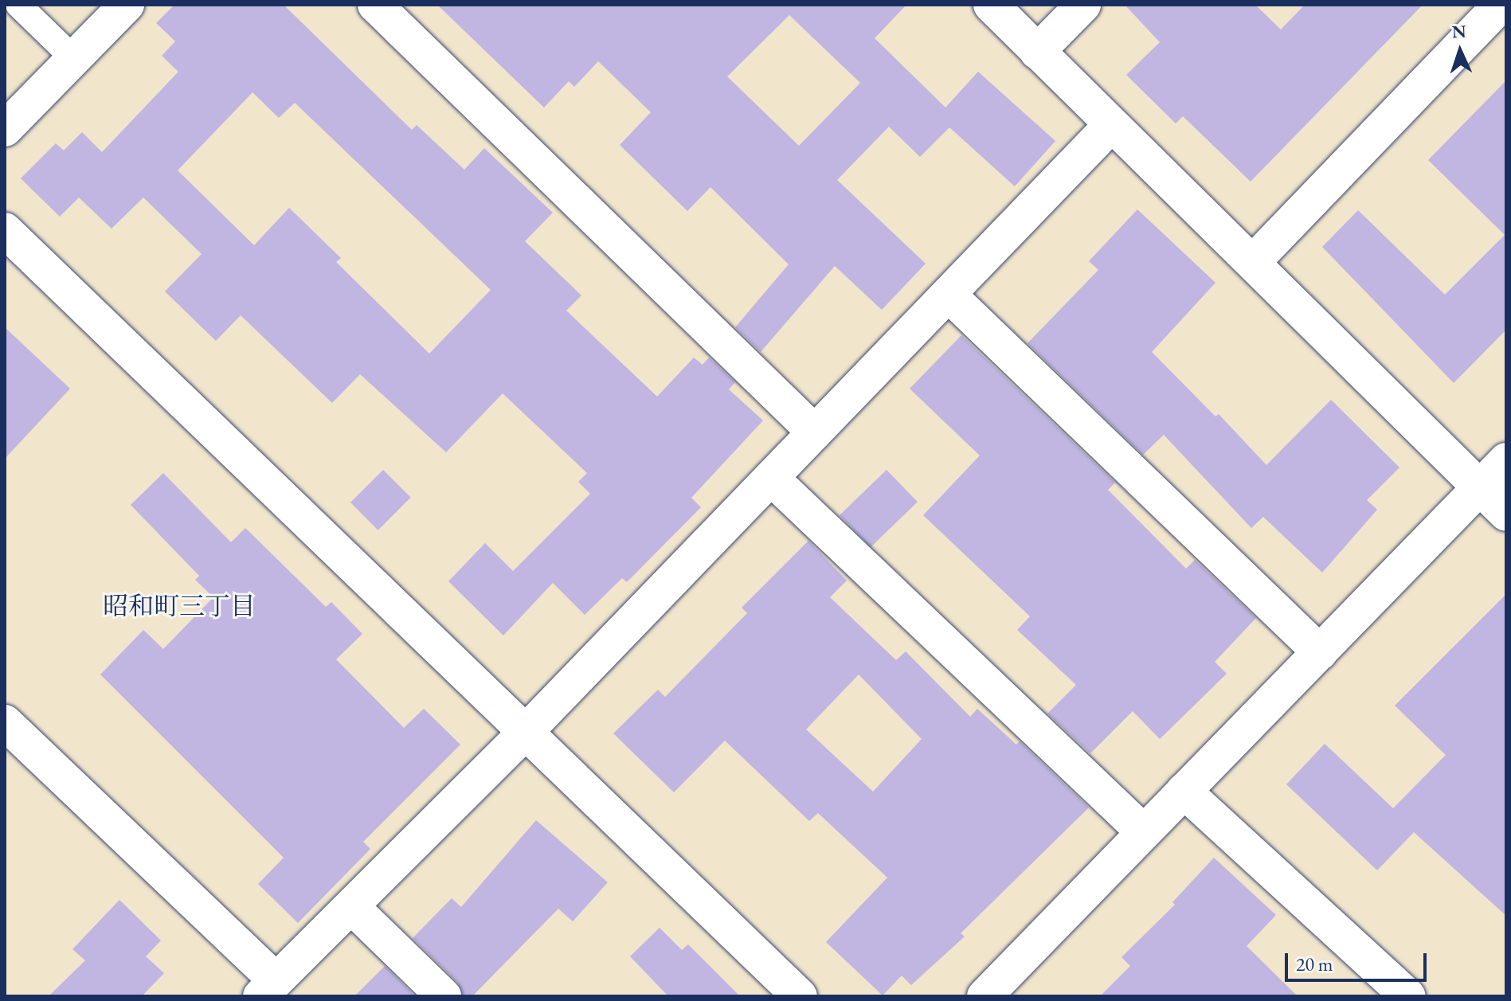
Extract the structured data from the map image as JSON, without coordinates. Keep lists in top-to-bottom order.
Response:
{
  "districts": ["昭和町三丁目"],
  "scale_bar": "20 m",
  "north": "top"
}
